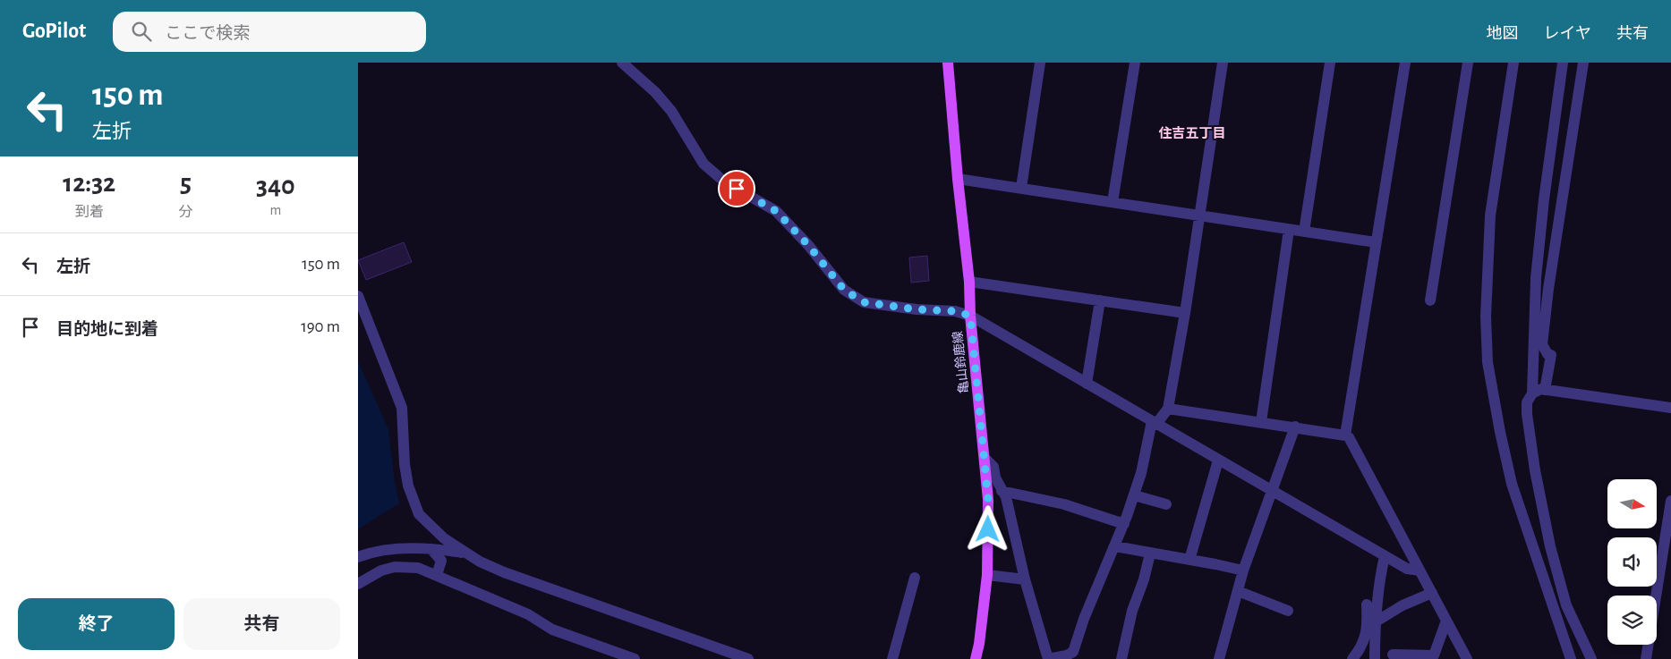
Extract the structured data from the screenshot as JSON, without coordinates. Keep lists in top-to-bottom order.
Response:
{
  "streets": {
    "main road": ["亀山鈴鹿線"]
  },
  "districts": ["住吉五丁目"],
  "north": "right",
  "page": {
    "header": "GoPilot",
    "search": "ここで検索",
    "nav": ["地図", "レイヤ", "共有"],
    "turn": ["150 m", "左折"],
    "eta": [
      "12:32",
      "到着",
      "5",
      "分",
      "340",
      "m"
    ],
    "list": [
      {
        "name": "左折",
        "value": "150 m"
      },
      {
        "name": "目的地に到着",
        "value": "190 m"
      }
    ],
    "buttons": ["終了", "共有"]
  }
}
